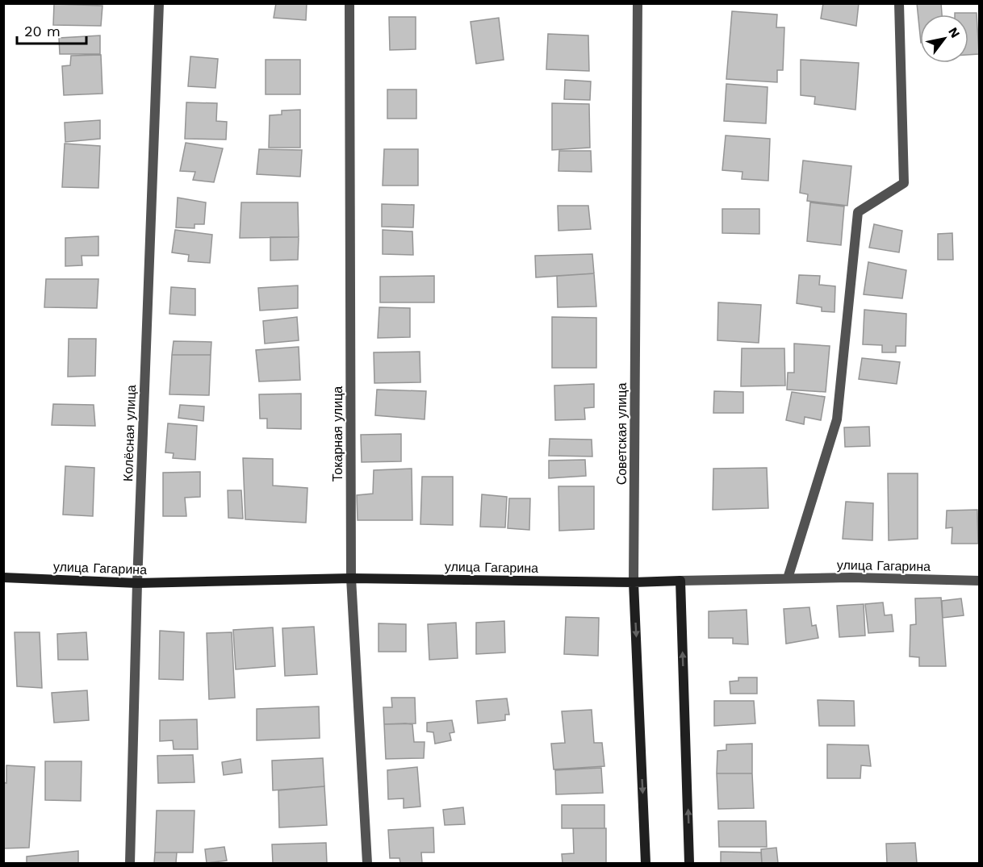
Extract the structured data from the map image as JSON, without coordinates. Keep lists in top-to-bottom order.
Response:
{
  "streets": {
    "street": [
      "Колёсная улица",
      "Токарная улица",
      "Советская улица",
      "улица Гагарина"
    ]
  },
  "crossings": [
    ["Колёсная улица", "улица Гагарина"],
    ["Токарная улица", "улица Гагарина"],
    ["Советская улица", "улица Гагарина"]
  ],
  "scale_bar": "20 m",
  "north": "top right"
}
